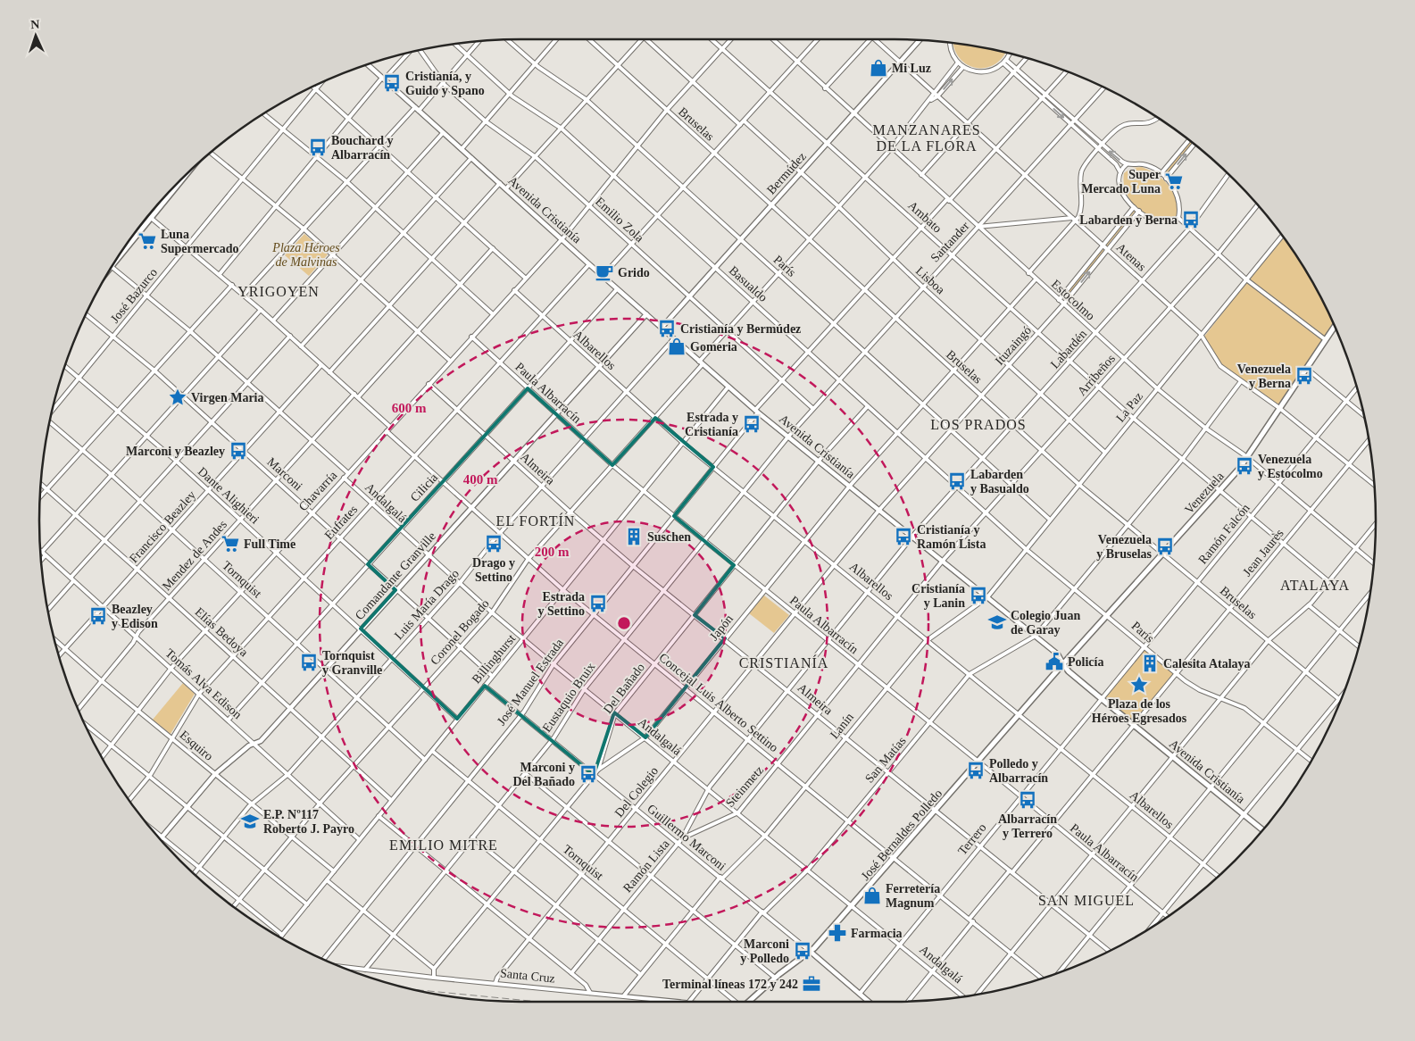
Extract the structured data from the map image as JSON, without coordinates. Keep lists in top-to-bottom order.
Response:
{
  "streets": {
    "main road": ["Avenida Cristianía", "Venezuela", "José Bernaldes Polledo"],
    "street": [
      "Bruselas",
      "Bermúdez",
      "Ambato",
      "Emilio Zola",
      "Santander",
      "Atenas",
      "París",
      "Lisboa",
      "Basualdo",
      "José Bazurco",
      "Estocolmo",
      "Ituzaingó",
      "Labardén",
      "Albarellos",
      "Arribeños",
      "Paula Albarracín",
      "La Paz",
      "Almeira",
      "Marconi",
      "Cilicia",
      "Chavarría",
      "Dante Alighieri",
      "Andalgalá",
      "Eufrates",
      "Francisco Beazley",
      "Ramón Falcón",
      "Jean Jaurès",
      "Mendez de Andes",
      "Comandante Granville",
      "Tornquist",
      "Luis María Drago",
      "Japón",
      "Elías Bedoya",
      "Coronel Bogado",
      "Billinghurst",
      "José Manuel Estrada",
      "Tomás Alva Edison",
      "Del Bañado",
      "Eustaquio Bruix",
      "Concejal Luis Alberto Settino",
      "Lanín",
      "Esquiro",
      "San Matías",
      "Steinmetz",
      "Del Colegio",
      "Guillermo Marconi",
      "Terrero",
      "Ramón Lista",
      "Santa Cruz"
    ]
  },
  "crossings": [
    ["Bruselas", "Bermúdez"],
    ["Bruselas", "Santander"],
    ["Bruselas", "Ituzaingó"],
    ["Bruselas", "Labardén"],
    ["Bruselas", "Arribeños"],
    ["Bruselas", "La Paz"],
    ["Bruselas", "Chavarría"],
    ["Bruselas", "Venezuela"],
    ["Bruselas", "Ramón Falcón"],
    ["Bruselas", "Jean Jaurès"],
    ["Bruselas", "Japón"],
    ["Bruselas", "Coronel Bogado"],
    ["Bruselas", "José Manuel Estrada"],
    ["Bruselas", "San Matías"],
    ["Bermúdez", "Avenida Cristianía"],
    ["Bermúdez", "Ambato"],
    ["Bermúdez", "Emilio Zola"],
    ["Bermúdez", "Atenas"],
    ["Bermúdez", "París"],
    ["Bermúdez", "Lisboa"],
    ["Bermúdez", "Basualdo"],
    ["Bermúdez", "Estocolmo"],
    ["Avenida Cristianía", "Santander"],
    ["Avenida Cristianía", "Ituzaingó"],
    ["Avenida Cristianía", "Labardén"],
    ["Avenida Cristianía", "Arribeños"],
    ["Avenida Cristianía", "La Paz"],
    ["Avenida Cristianía", "Cilicia"],
    ["Avenida Cristianía", "Chavarría"],
    ["Avenida Cristianía", "Venezuela"],
    ["Avenida Cristianía", "Eufrates"],
    ["Avenida Cristianía", "Ramón Falcón"],
    ["Avenida Cristianía", "Jean Jaurès"],
    ["Avenida Cristianía", "Comandante Granville"],
    ["Avenida Cristianía", "Luis María Drago"],
    ["Avenida Cristianía", "Japón"],
    ["Avenida Cristianía", "Coronel Bogado"],
    ["Avenida Cristianía", "Billinghurst"],
    ["Avenida Cristianía", "José Manuel Estrada"],
    ["Avenida Cristianía", "Del Bañado"],
    ["Avenida Cristianía", "Eustaquio Bruix"],
    ["Avenida Cristianía", "Lanín"],
    ["Avenida Cristianía", "San Matías"],
    ["Avenida Cristianía", "Steinmetz"],
    ["Avenida Cristianía", "Del Colegio"],
    ["Avenida Cristianía", "José Bernaldes Polledo"],
    ["Avenida Cristianía", "Terrero"],
    ["Avenida Cristianía", "Ramón Lista"],
    ["Ambato", "Santander"],
    ["Ambato", "Ituzaingó"],
    ["Ambato", "Labardén"],
    ["Ambato", "Arribeños"],
    ["Ambato", "La Paz"],
    ["Ambato", "Chavarría"],
    ["Ambato", "Japón"],
    ["Ambato", "Coronel Bogado"],
    ["Ambato", "José Manuel Estrada"],
    ["Emilio Zola", "Santander"],
    ["Emilio Zola", "Chavarría"],
    ["Emilio Zola", "Coronel Bogado"],
    ["Emilio Zola", "José Manuel Estrada"],
    ["Santander", "Atenas"],
    ["Santander", "París"],
    ["Santander", "Lisboa"],
    ["Santander", "Basualdo"],
    ["Santander", "Estocolmo"],
    ["Santander", "Eustaquio Bruix"],
    ["Atenas", "Ituzaingó"],
    ["Atenas", "Labardén"],
    ["Atenas", "Arribeños"],
    ["Atenas", "La Paz"],
    ["Atenas", "Venezuela"],
    ["Atenas", "Ramón Falcón"],
    ["Atenas", "Jean Jaurès"],
    ["Atenas", "José Manuel Estrada"],
    ["Atenas", "San Matías"],
    ["París", "Basualdo"],
    ["París", "Ituzaingó"],
    ["París", "Labardén"],
    ["París", "Arribeños"],
    ["París", "La Paz"],
    ["París", "Chavarría"],
    ["París", "Venezuela"],
    ["París", "Ramón Falcón"],
    ["París", "Jean Jaurès"],
    ["París", "Japón"],
    ["París", "Coronel Bogado"],
    ["París", "José Manuel Estrada"],
    ["París", "San Matías"],
    ["Lisboa", "Ituzaingó"],
    ["Lisboa", "Labardén"],
    ["Lisboa", "Arribeños"],
    ["Lisboa", "La Paz"],
    ["Lisboa", "Japón"],
    ["Lisboa", "Coronel Bogado"],
    ["Lisboa", "José Manuel Estrada"],
    ["Basualdo", "Ituzaingó"],
    ["Basualdo", "Labardén"],
    ["Basualdo", "Arribeños"],
    ["Basualdo", "La Paz"],
    ["Basualdo", "Chavarría"],
    ["Basualdo", "Japón"],
    ["Basualdo", "Coronel Bogado"],
    ["Basualdo", "José Manuel Estrada"],
    ["Basualdo", "Del Bañado"],
    ["José Bazurco", "Marconi"],
    ["José Bazurco", "Dante Alighieri"],
    ["Estocolmo", "Ituzaingó"],
    ["Estocolmo", "Labardén"],
    ["Estocolmo", "Arribeños"],
    ["Estocolmo", "La Paz"],
    ["Estocolmo", "Venezuela"],
    ["Estocolmo", "Ramón Falcón"],
    ["Estocolmo", "Jean Jaurès"],
    ["Estocolmo", "Japón"],
    ["Estocolmo", "Coronel Bogado"],
    ["Estocolmo", "José Manuel Estrada"],
    ["Estocolmo", "San Matías"],
    ["Ituzaingó", "Del Colegio"],
    ["Labardén", "Ramón Lista"],
    ["Albarellos", "Cilicia"],
    ["Albarellos", "Chavarría"],
    ["Albarellos", "Eufrates"],
    ["Albarellos", "Jean Jaurès"],
    ["Albarellos", "Comandante Granville"],
    ["Albarellos", "Luis María Drago"],
    ["Albarellos", "Japón"],
    ["Albarellos", "Coronel Bogado"],
    ["Albarellos", "Billinghurst"],
    ["Albarellos", "José Manuel Estrada"],
    ["Albarellos", "Del Bañado"],
    ["Albarellos", "Eustaquio Bruix"],
    ["Albarellos", "Lanín"],
    ["Albarellos", "San Matías"],
    ["Albarellos", "Steinmetz"],
    ["Albarellos", "Del Colegio"],
    ["Albarellos", "José Bernaldes Polledo"],
    ["Albarellos", "Terrero"],
    ["Albarellos", "Ramón Lista"],
    ["Arribeños", "Steinmetz"],
    ["Paula Albarracín", "Cilicia"],
    ["Paula Albarracín", "Chavarría"],
    ["Paula Albarracín", "Eufrates"],
    ["Paula Albarracín", "Jean Jaurès"],
    ["Paula Albarracín", "Comandante Granville"],
    ["Paula Albarracín", "Luis María Drago"],
    ["Paula Albarracín", "Japón"],
    ["Paula Albarracín", "Coronel Bogado"],
    ["Paula Albarracín", "Billinghurst"],
    ["Paula Albarracín", "José Manuel Estrada"],
    ["Paula Albarracín", "Del Bañado"],
    ["Paula Albarracín", "Eustaquio Bruix"],
    ["Paula Albarracín", "Lanín"],
    ["Paula Albarracín", "San Matías"],
    ["Paula Albarracín", "Steinmetz"],
    ["Paula Albarracín", "Del Colegio"],
    ["Paula Albarracín", "José Bernaldes Polledo"],
    ["Paula Albarracín", "Terrero"],
    ["Paula Albarracín", "Ramón Lista"],
    ["La Paz", "Lanín"],
    ["Almeira", "Cilicia"],
    ["Almeira", "Chavarría"],
    ["Almeira", "Eufrates"],
    ["Almeira", "Jean Jaurès"],
    ["Almeira", "Comandante Granville"],
    ["Almeira", "Luis María Drago"],
    ["Almeira", "Japón"],
    ["Almeira", "Coronel Bogado"],
    ["Almeira", "Billinghurst"],
    ["Almeira", "José Manuel Estrada"],
    ["Almeira", "Del Bañado"],
    ["Almeira", "Eustaquio Bruix"],
    ["Almeira", "Lanín"],
    ["Almeira", "San Matías"],
    ["Almeira", "Steinmetz"],
    ["Almeira", "Del Colegio"],
    ["Almeira", "José Bernaldes Polledo"],
    ["Almeira", "Terrero"],
    ["Almeira", "Ramón Lista"],
    ["Marconi", "Cilicia"],
    ["Marconi", "Chavarría"],
    ["Marconi", "Eufrates"],
    ["Marconi", "Francisco Beazley"],
    ["Marconi", "Mendez de Andes"],
    ["Marconi", "Comandante Granville"],
    ["Marconi", "Luis María Drago"],
    ["Marconi", "Coronel Bogado"],
    ["Marconi", "Billinghurst"],
    ["Cilicia", "Dante Alighieri"],
    ["Cilicia", "Andalgalá"],
    ["Cilicia", "Tornquist"],
    ["Cilicia", "Elías Bedoya"],
    ["Cilicia", "Tomás Alva Edison"],
    ["Cilicia", "Concejal Luis Alberto Settino"],
    ["Chavarría", "Dante Alighieri"],
    ["Chavarría", "Andalgalá"],
    ["Chavarría", "Tornquist"],
    ["Chavarría", "Elías Bedoya"],
    ["Chavarría", "Tomás Alva Edison"],
    ["Chavarría", "Concejal Luis Alberto Settino"],
    ["Chavarría", "Esquiro"],
    ["Venezuela", "José Bernaldes Polledo"],
    ["Dante Alighieri", "Eufrates"],
    ["Dante Alighieri", "Francisco Beazley"],
    ["Dante Alighieri", "Mendez de Andes"],
    ["Dante Alighieri", "Comandante Granville"],
    ["Dante Alighieri", "Luis María Drago"],
    ["Dante Alighieri", "Coronel Bogado"],
    ["Dante Alighieri", "Billinghurst"],
    ["Andalgalá", "Eufrates"],
    ["Andalgalá", "Comandante Granville"],
    ["Andalgalá", "Luis María Drago"],
    ["Andalgalá", "Japón"],
    ["Andalgalá", "Coronel Bogado"],
    ["Andalgalá", "Billinghurst"],
    ["Andalgalá", "José Manuel Estrada"],
    ["Andalgalá", "Del Bañado"],
    ["Andalgalá", "Eustaquio Bruix"],
    ["Andalgalá", "Lanín"],
    ["Andalgalá", "San Matías"],
    ["Andalgalá", "Steinmetz"],
    ["Andalgalá", "Del Colegio"],
    ["Andalgalá", "José Bernaldes Polledo"],
    ["Andalgalá", "Terrero"],
    ["Andalgalá", "Ramón Lista"],
    ["Eufrates", "Tornquist"],
    ["Eufrates", "Elías Bedoya"],
    ["Eufrates", "Tomás Alva Edison"],
    ["Eufrates", "Concejal Luis Alberto Settino"],
    ["Eufrates", "Esquiro"],
    ["Francisco Beazley", "Tornquist"],
    ["Francisco Beazley", "Elías Bedoya"],
    ["Francisco Beazley", "Tomás Alva Edison"],
    ["Francisco Beazley", "Esquiro"],
    ["Ramón Falcón", "Terrero"],
    ["Jean Jaurès", "Concejal Luis Alberto Settino"],
    ["Mendez de Andes", "Tornquist"],
    ["Mendez de Andes", "Elías Bedoya"],
    ["Mendez de Andes", "Tomás Alva Edison"],
    ["Mendez de Andes", "Esquiro"],
    ["Comandante Granville", "Tornquist"],
    ["Comandante Granville", "Elías Bedoya"],
    ["Comandante Granville", "Tomás Alva Edison"],
    ["Comandante Granville", "Concejal Luis Alberto Settino"],
    ["Comandante Granville", "Esquiro"],
    ["Tornquist", "Luis María Drago"],
    ["Tornquist", "Coronel Bogado"],
    ["Tornquist", "Billinghurst"],
    ["Tornquist", "José Manuel Estrada"],
    ["Tornquist", "Del Bañado"],
    ["Tornquist", "Eustaquio Bruix"],
    ["Tornquist", "Lanín"],
    ["Tornquist", "San Matías"],
    ["Tornquist", "Del Colegio"],
    ["Tornquist", "Ramón Lista"],
    ["Luis María Drago", "Elías Bedoya"],
    ["Luis María Drago", "Tomás Alva Edison"],
    ["Luis María Drago", "Concejal Luis Alberto Settino"],
    ["Luis María Drago", "Esquiro"],
    ["Japón", "Del Bañado"],
    ["Japón", "Concejal Luis Alberto Settino"],
    ["Elías Bedoya", "Coronel Bogado"],
    ["Elías Bedoya", "Billinghurst"],
    ["Coronel Bogado", "Tomás Alva Edison"],
    ["Coronel Bogado", "Concejal Luis Alberto Settino"],
    ["Coronel Bogado", "Esquiro"],
    ["Billinghurst", "Tomás Alva Edison"],
    ["Billinghurst", "Concejal Luis Alberto Settino"],
    ["Billinghurst", "Esquiro"],
    ["Billinghurst", "Guillermo Marconi"],
    ["José Manuel Estrada", "Concejal Luis Alberto Settino"],
    ["José Manuel Estrada", "Guillermo Marconi"],
    ["Del Bañado", "Concejal Luis Alberto Settino"],
    ["Del Bañado", "Guillermo Marconi"],
    ["Eustaquio Bruix", "Concejal Luis Alberto Settino"],
    ["Eustaquio Bruix", "Guillermo Marconi"],
    ["Eustaquio Bruix", "Santa Cruz"],
    ["Concejal Luis Alberto Settino", "Lanín"],
    ["Concejal Luis Alberto Settino", "San Matías"],
    ["Concejal Luis Alberto Settino", "Steinmetz"],
    ["Concejal Luis Alberto Settino", "Del Colegio"],
    ["Concejal Luis Alberto Settino", "José Bernaldes Polledo"],
    ["Concejal Luis Alberto Settino", "Terrero"],
    ["Concejal Luis Alberto Settino", "Ramón Lista"],
    ["Lanín", "Guillermo Marconi"],
    ["Lanín", "Santa Cruz"],
    ["San Matías", "Guillermo Marconi"],
    ["Steinmetz", "Ramón Lista"],
    ["Del Colegio", "Guillermo Marconi"],
    ["Del Colegio", "Santa Cruz"],
    ["José Bernaldes Polledo", "Guillermo Marconi"],
    ["Guillermo Marconi", "Terrero"],
    ["Guillermo Marconi", "Ramón Lista"]
  ],
  "districts": [
    "MANZANARES DE LA FLORA",
    "YRIGOYEN",
    "LOS PRADOS",
    "EL FORTÍN",
    "ATALAYA",
    "CRISTIANÍA",
    "EMILIO MITRE",
    "SAN MIGUEL"
  ],
  "parks": ["Plaza Héroes de Malvinas"],
  "places": {
    "shop": ["Mi Luz", "Gomeria", "Ferretería Magnum"],
    "bus stop": [
      "Cristianía, y Guido y Spano",
      "Bouchard y Albarracín",
      "Labarden y Berna",
      "Cristianía y Bermúdez",
      "Venezuela y Berna",
      "Estrada y Cristianía",
      "Marconi y Beazley",
      "Venezuela y Estocolmo",
      "Labarden y Basualdo",
      "Cristianía y Ramón Lista",
      "Drago y Settino",
      "Venezuela y Bruselas",
      "Cristianía y Lanin",
      "Estrada y Settino",
      "Beazley y Edison",
      "Tornquist y Granville",
      "Polledo y Albarracín",
      "Marconi y Del Bañado",
      "Albarracín y Terrero",
      "Marconi y Polledo"
    ],
    "supermarket": ["Super Mercado Luna", "Luna Supermercado", "Full Time"],
    "cafe": ["Grido"],
    "place": ["Virgen Maria", "Plaza de los Héroes Egresados"],
    "building": ["Suschen", "Calesita Atalaya"],
    "school or university": ["Colegio Juan de Garay", "E.P. Nº117 Roberto J. Payro"],
    "public building": ["Policía"],
    "pharmacy": ["Farmacia"],
    "office": ["Terminal líneas 172 y 242"]
  },
  "north": "top",
  "rings": ["600 m", "400 m", "200 m"]
}
